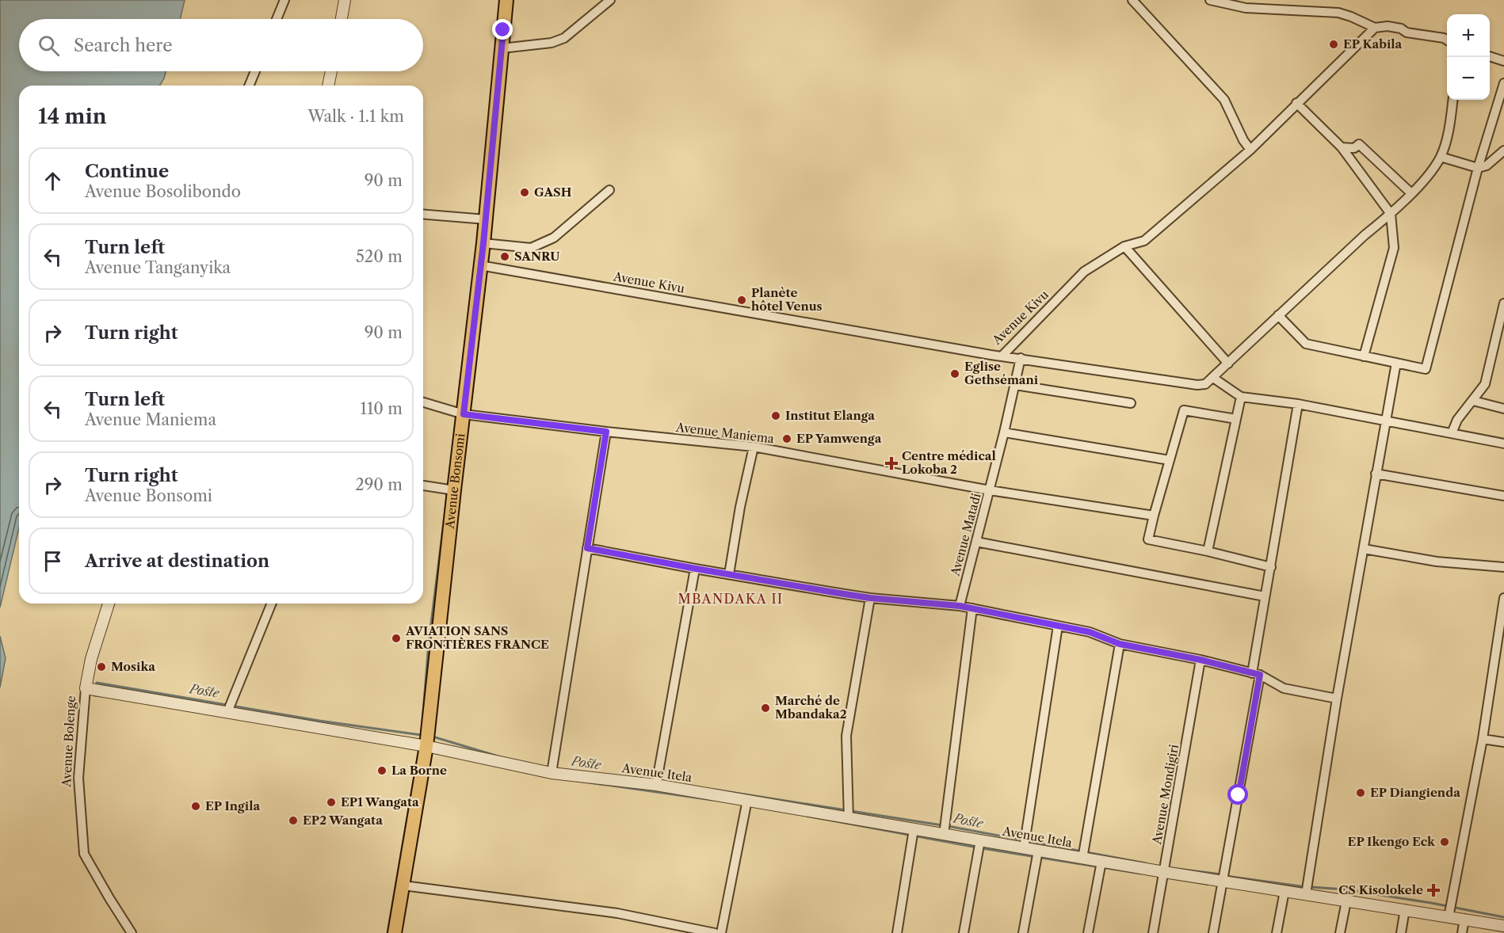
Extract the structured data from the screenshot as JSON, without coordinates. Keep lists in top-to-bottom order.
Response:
{
  "streets": {
    "main road": ["Avenue Bonsomi"],
    "street": [
      "Avenue Kivu",
      "Avenue Maniema",
      "Avenue Matadi",
      "Avenue Bolenge",
      "Avenue Itela",
      "Avenue Mondigiri"
    ]
  },
  "crossings": [
    ["Avenue Kivu", "Avenue Bonsomi"],
    ["Avenue Maniema", "Avenue Bonsomi"],
    ["Avenue Maniema", "Avenue Matadi"],
    ["Avenue Bonsomi", "Avenue Itela"],
    ["Avenue Bolenge", "Avenue Itela"],
    ["Avenue Itela", "Avenue Mondigiri"]
  ],
  "districts": ["MBANDAKA II"],
  "water": ["Poste"],
  "places": {
    "other": [
      "EP Kabila",
      "GASH",
      "SANRU",
      "Planète hôtel Venus",
      "Eglise Gethsémani",
      "Institut Elanga",
      "EP Yamwenga",
      "AVIATION SANS FRONTIÈRES FRANCE",
      "Mosika",
      "Marché de Mbandaka2",
      "La Borne",
      "EP Diangienda",
      "EP1 Wangata",
      "EP Ingila",
      "EP2 Wangata",
      "EP Ikengo Eck"
    ],
    "health": ["Centre médical Lokoba 2", "CS Kisolokele"]
  },
  "page": {
    "map_buttons": ["+", "−"],
    "search": "Search here",
    "heading": ["14 min", "Walk · 1.1 km"],
    "list": [
      ["Continue", "Avenue Bosolibondo", "90 m"],
      ["Turn left", "Avenue Tanganyika", "520 m"],
      ["Turn right", "90 m"],
      ["Turn left", "Avenue Maniema", "110 m"],
      ["Turn right", "Avenue Bonsomi", "290 m"],
      "Arrive at destination"
    ]
  }
}
